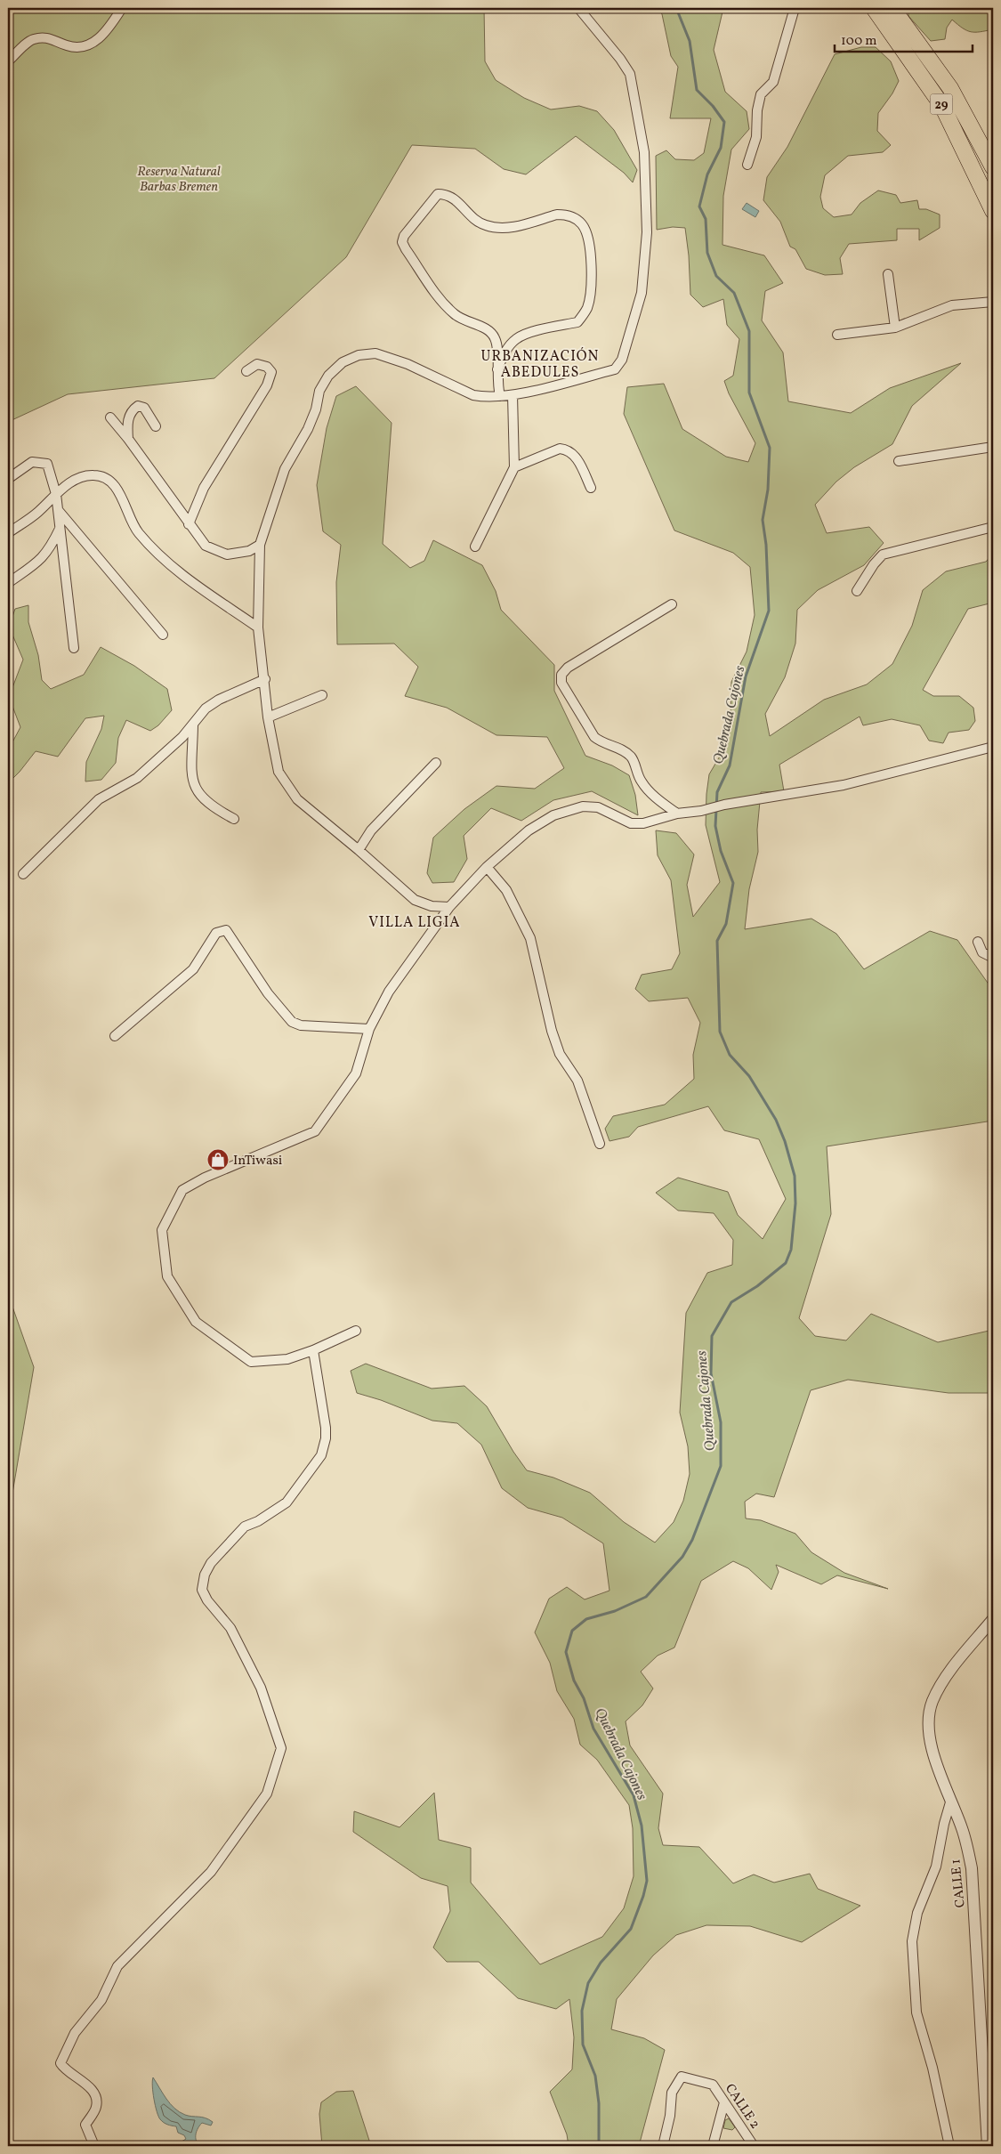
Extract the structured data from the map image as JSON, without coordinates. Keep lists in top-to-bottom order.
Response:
{
  "streets": {
    "highway": ["29"],
    "street": ["CALLE 1", "CALLE 2"]
  },
  "districts": ["URBANIZACIÓN ABEDULES", "VILLA LIGIA"],
  "water": ["Quebrada Cajones"],
  "parks": ["Reserva Natural Barbas Bremen"],
  "places": {
    "shop": ["InTiwasi"]
  },
  "scale_bar": "100 m"
}
